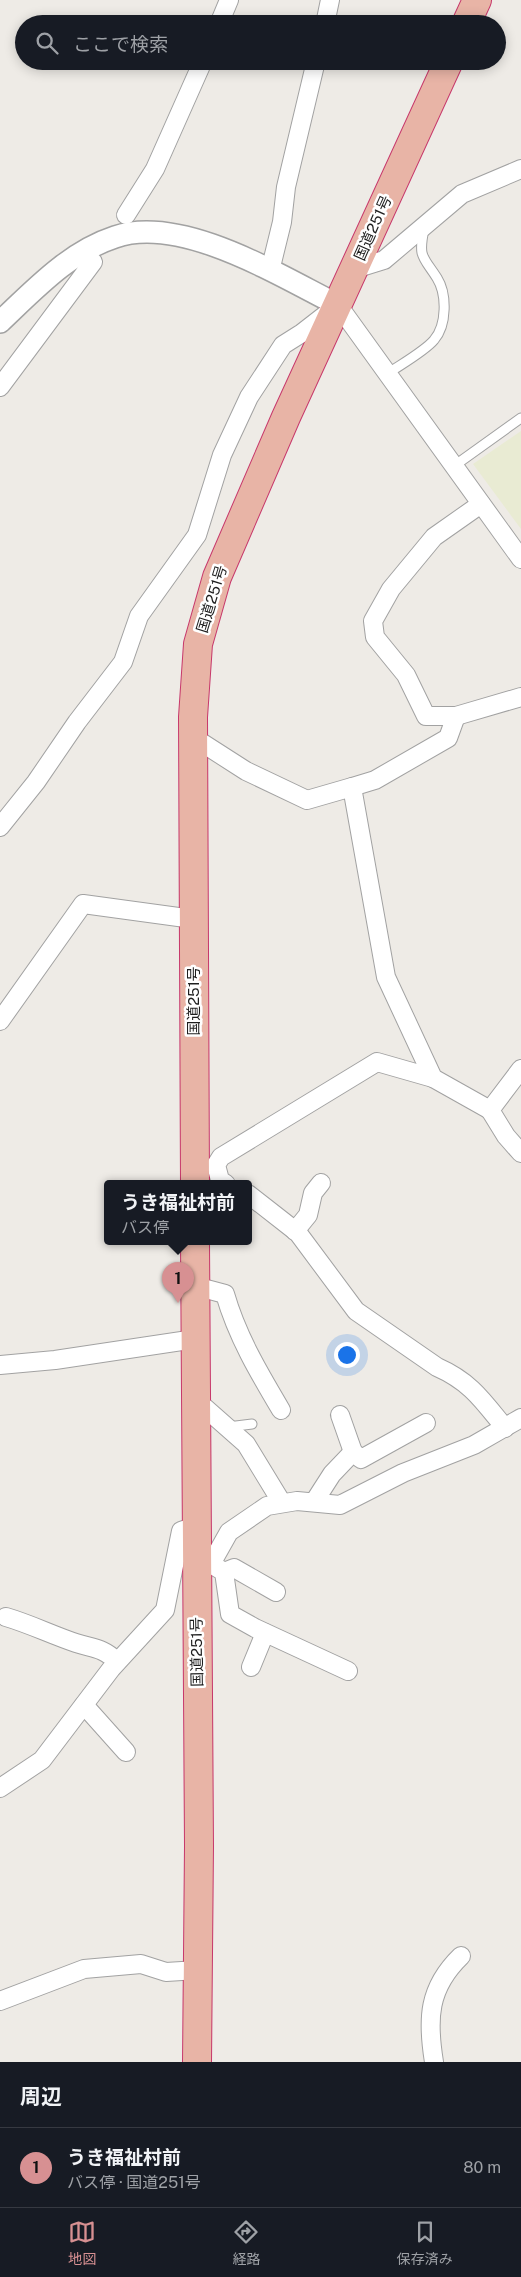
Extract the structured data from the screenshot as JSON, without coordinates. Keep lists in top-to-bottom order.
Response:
{
  "streets": {
    "highway": ["国道251号"]
  },
  "page": {
    "search": "ここで検索",
    "popup": ["うき福祉村前", "バス停"],
    "pins": "1",
    "heading": "周辺",
    "list": [
      {
        "mark": "1",
        "name": "うき福祉村前",
        "note": "バス停 · 国道251号",
        "value": "80 m"
      }
    ],
    "nav": ["地図", "経路", "保存済み"]
  }
}
